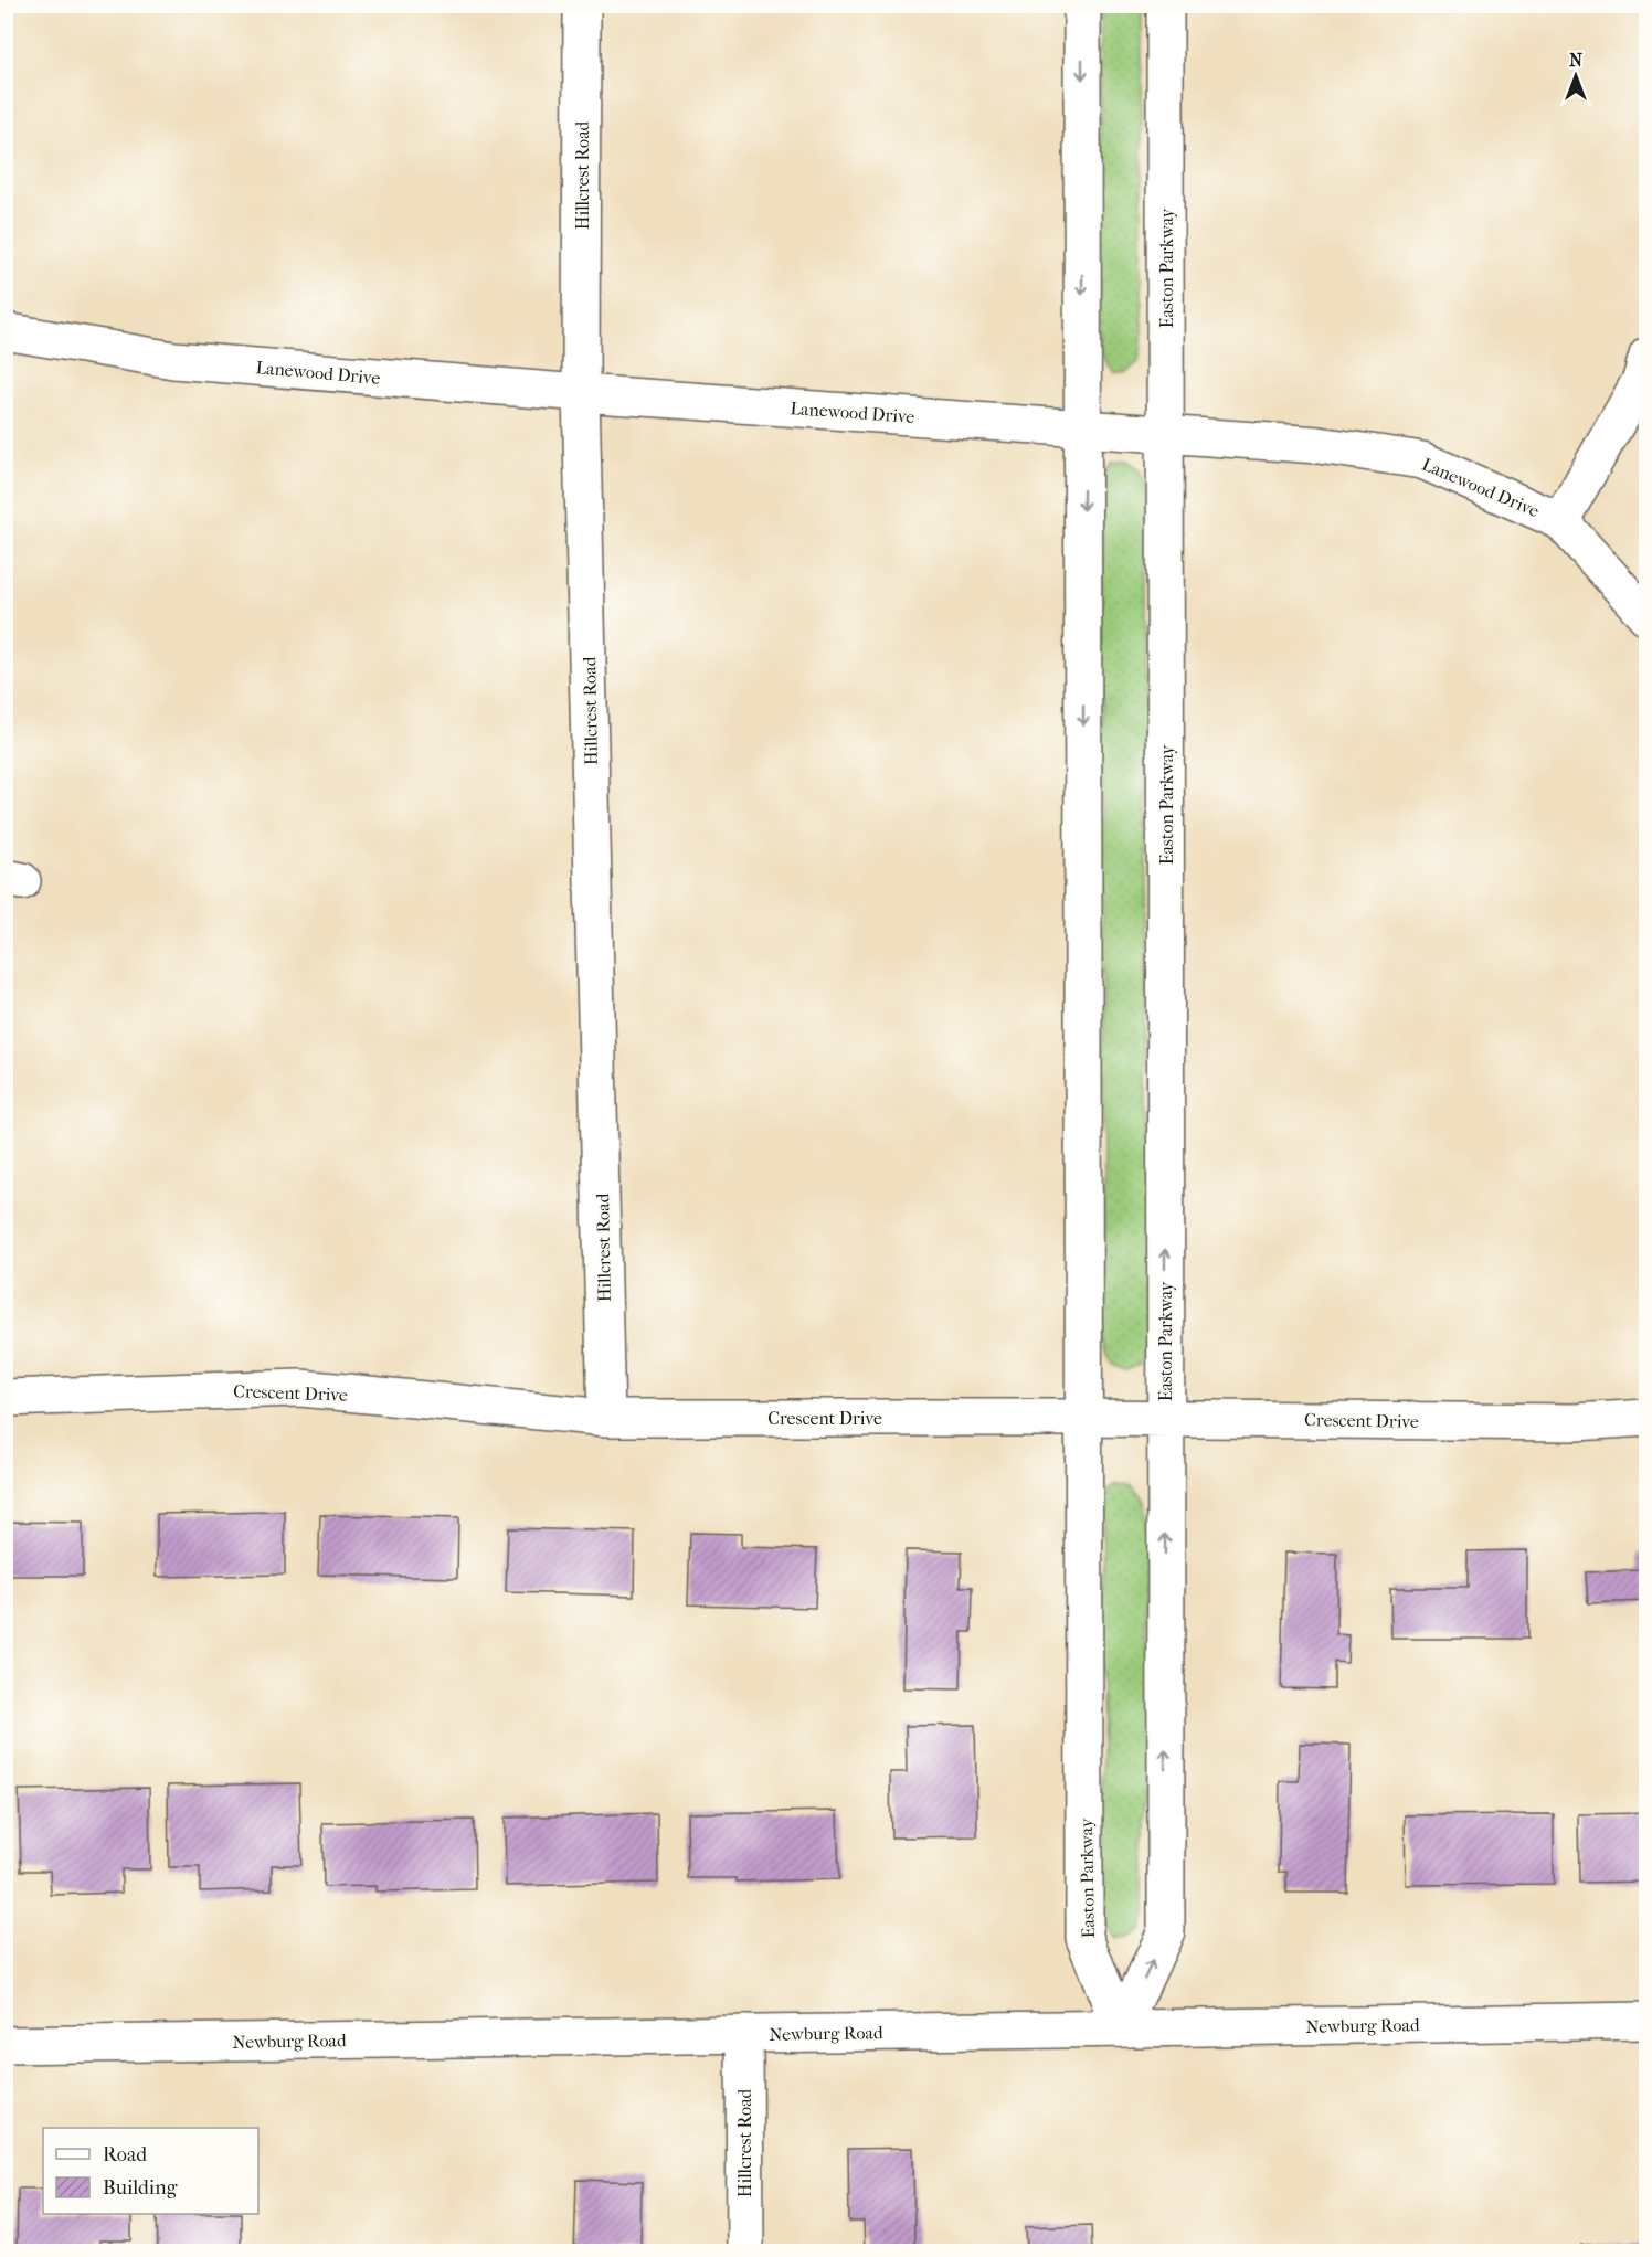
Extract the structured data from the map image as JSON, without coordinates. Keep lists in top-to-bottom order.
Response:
{
  "streets": {
    "street": [
      "Hillcrest Road",
      "Easton Parkway",
      "Lanewood Drive",
      "Crescent Drive",
      "Newburg Road"
    ]
  },
  "crossings": [
    ["Hillcrest Road", "Lanewood Drive"],
    ["Hillcrest Road", "Crescent Drive"],
    ["Hillcrest Road", "Newburg Road"],
    ["Easton Parkway", "Lanewood Drive"],
    ["Easton Parkway", "Crescent Drive"],
    ["Easton Parkway", "Newburg Road"]
  ],
  "legend": ["Road", "Building"],
  "north": "top"
}
